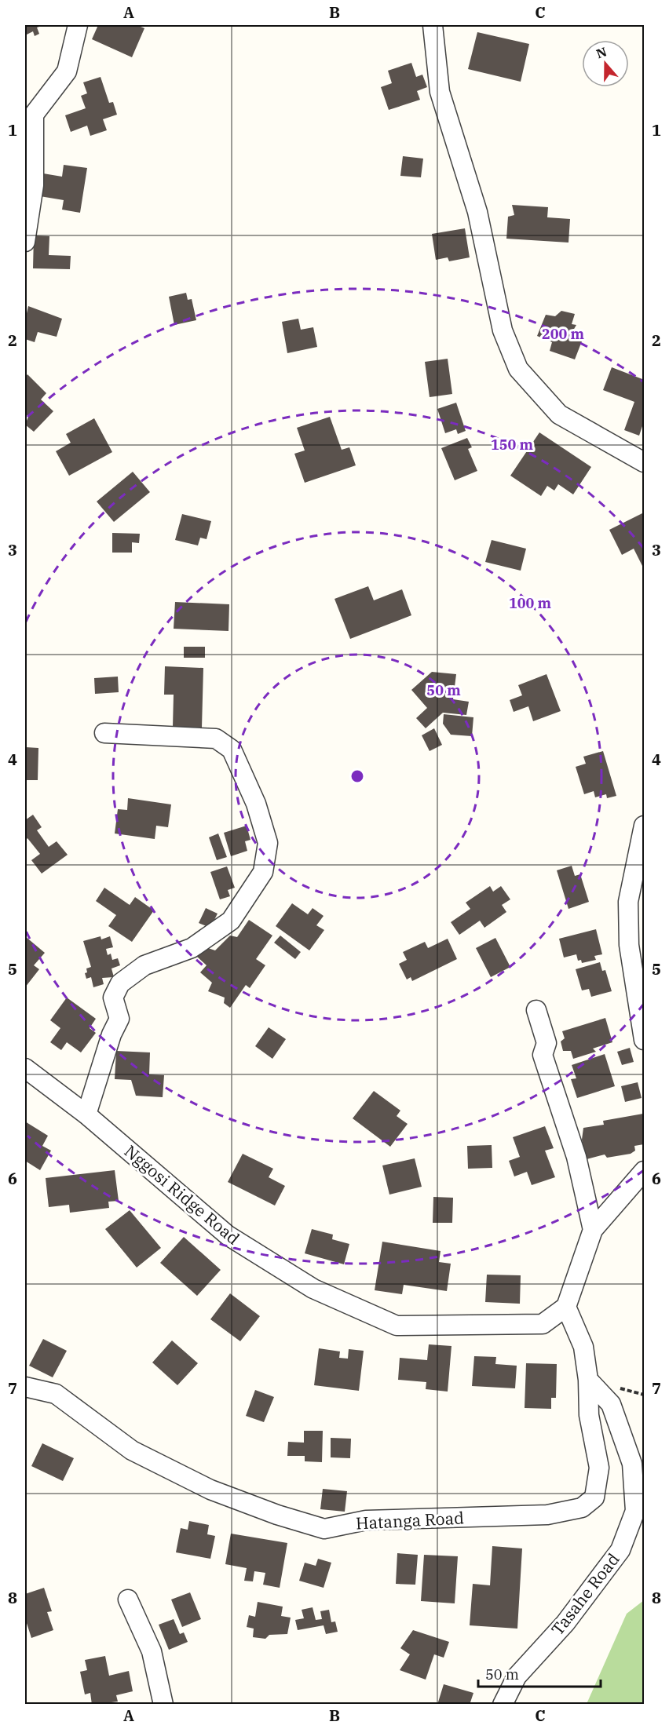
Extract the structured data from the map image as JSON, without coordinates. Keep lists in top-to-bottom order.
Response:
{
  "streets": {
    "street": ["Nggosi Ridge Road", "Hatanga Road", "Tasahe Road"]
  },
  "crossings": [
    ["Hatanga Road", "Tasahe Road"]
  ],
  "scale_bar": "50 m",
  "north": "top",
  "grid": {
    "columns": ["A", "B", "C"],
    "rows": [
      "1",
      "2",
      "3",
      "4",
      "5",
      "6",
      "7",
      "8"
    ]
  },
  "rings": [
    "200 m",
    "150 m",
    "100 m",
    "50 m"
  ]
}
